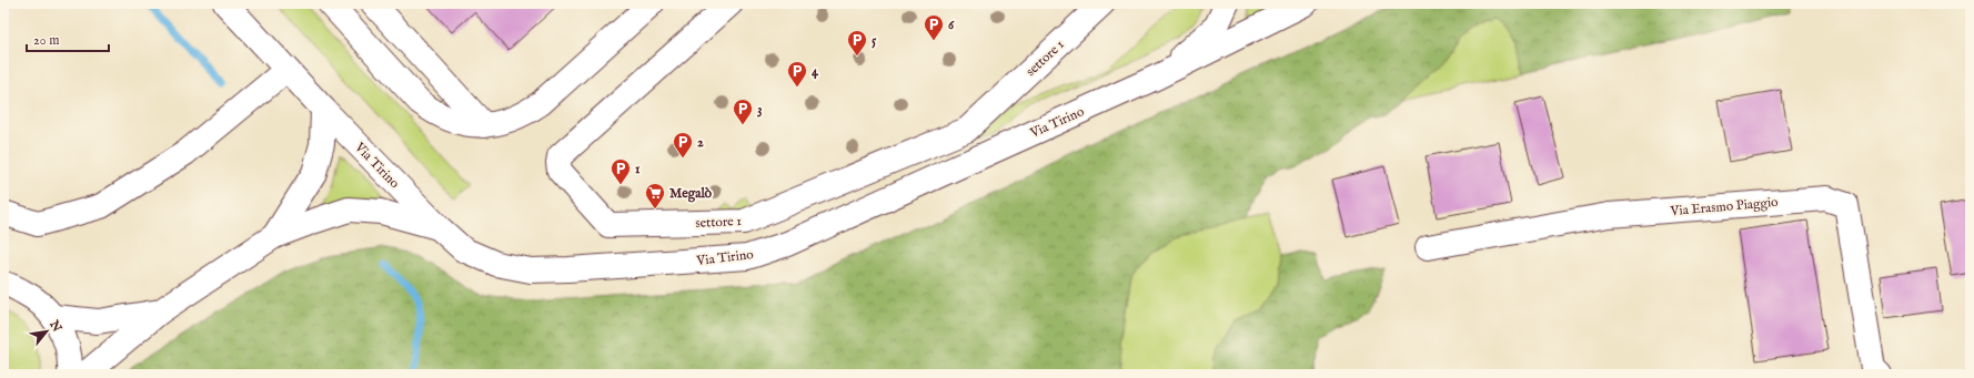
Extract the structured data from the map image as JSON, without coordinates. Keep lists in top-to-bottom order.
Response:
{
  "streets": {
    "street": ["settore 1", "Via Tirino", "Via Erasmo Piaggio"]
  },
  "places": {
    "parking": [
      "6",
      "5",
      "4",
      "3",
      "2",
      "1"
    ],
    "supermarket": ["Megalò"]
  },
  "scale_bar": "20 m",
  "north": "top right"
}
